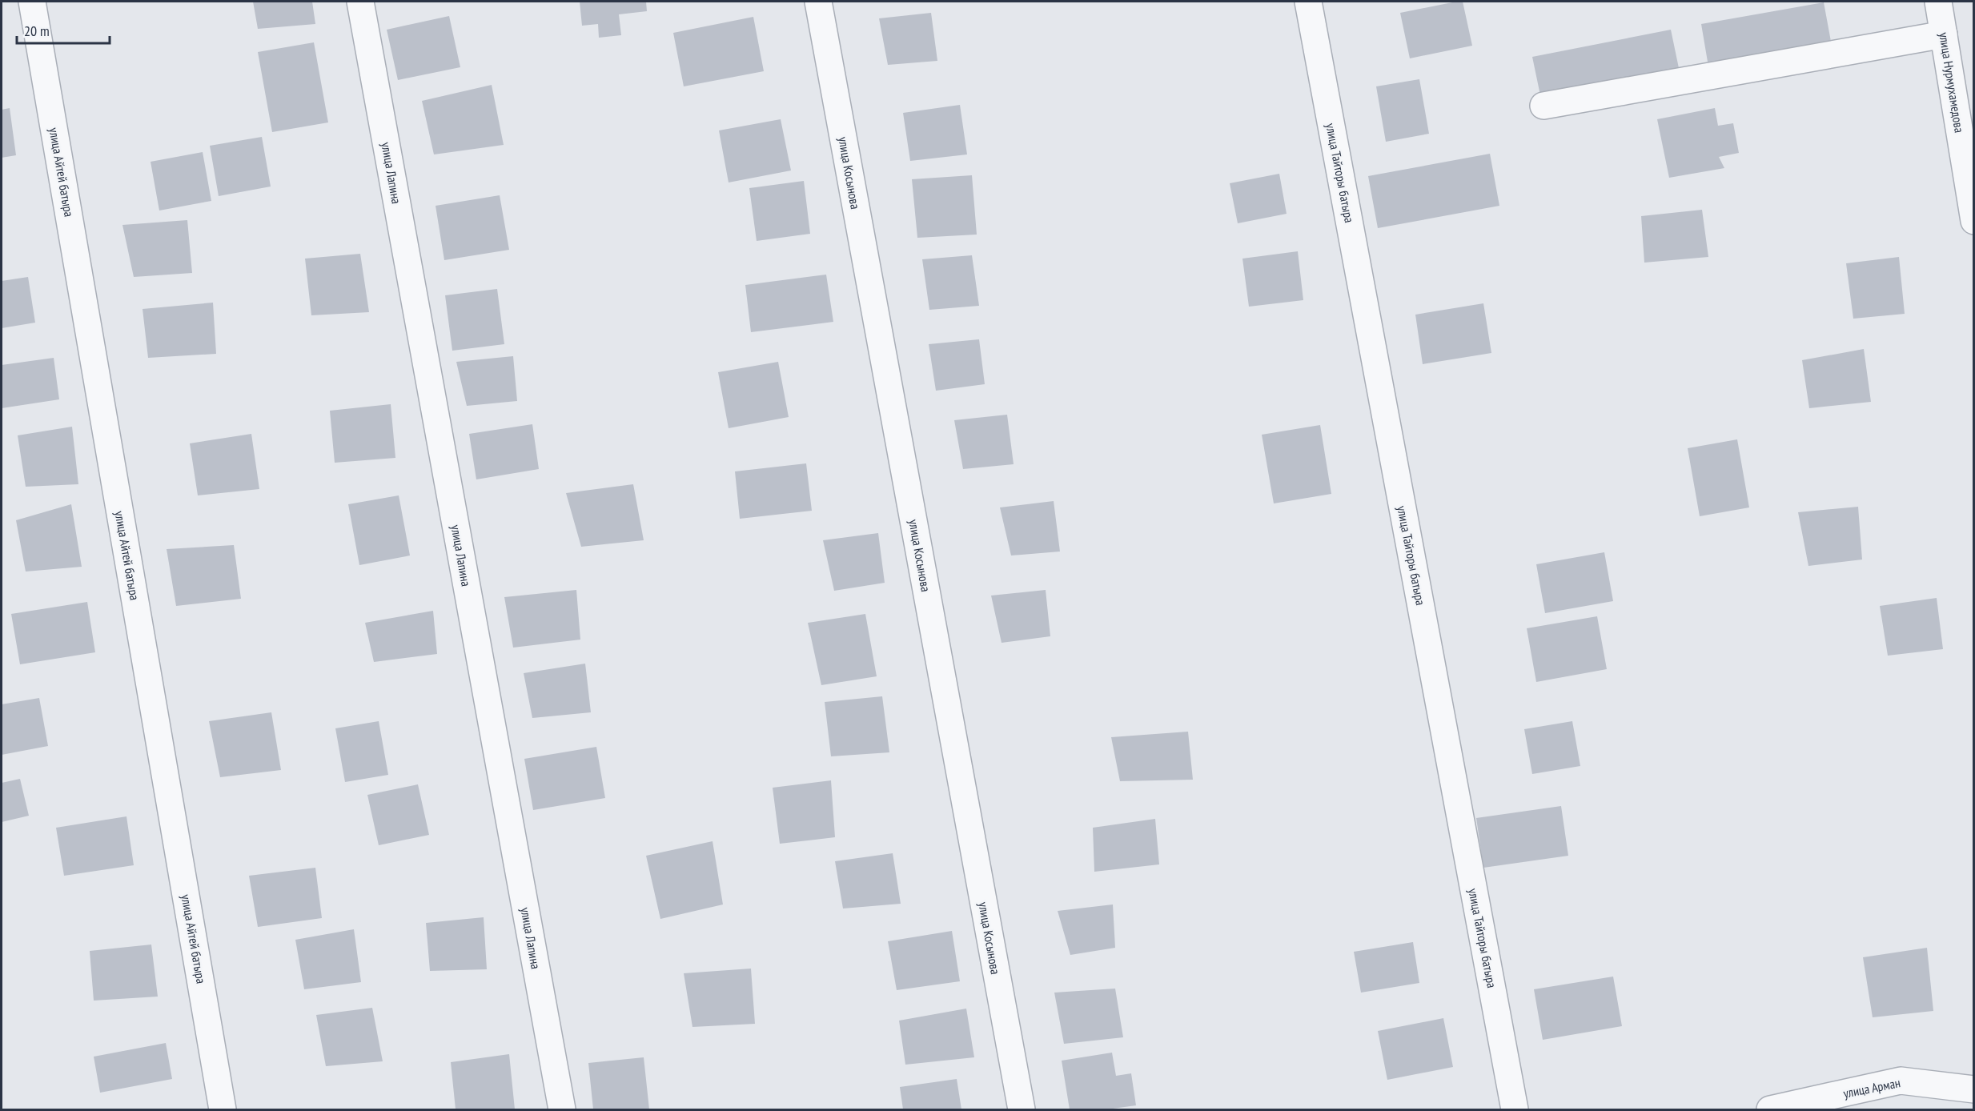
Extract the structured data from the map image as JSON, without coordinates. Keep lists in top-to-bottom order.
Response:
{
  "streets": {
    "street": [
      "улица Нурмухамедова",
      "улица Айтей батыра",
      "улица Лапина",
      "улица Косынова",
      "улица Тайторы батыра",
      "улица Арман"
    ]
  },
  "scale_bar": "20 m"
}
